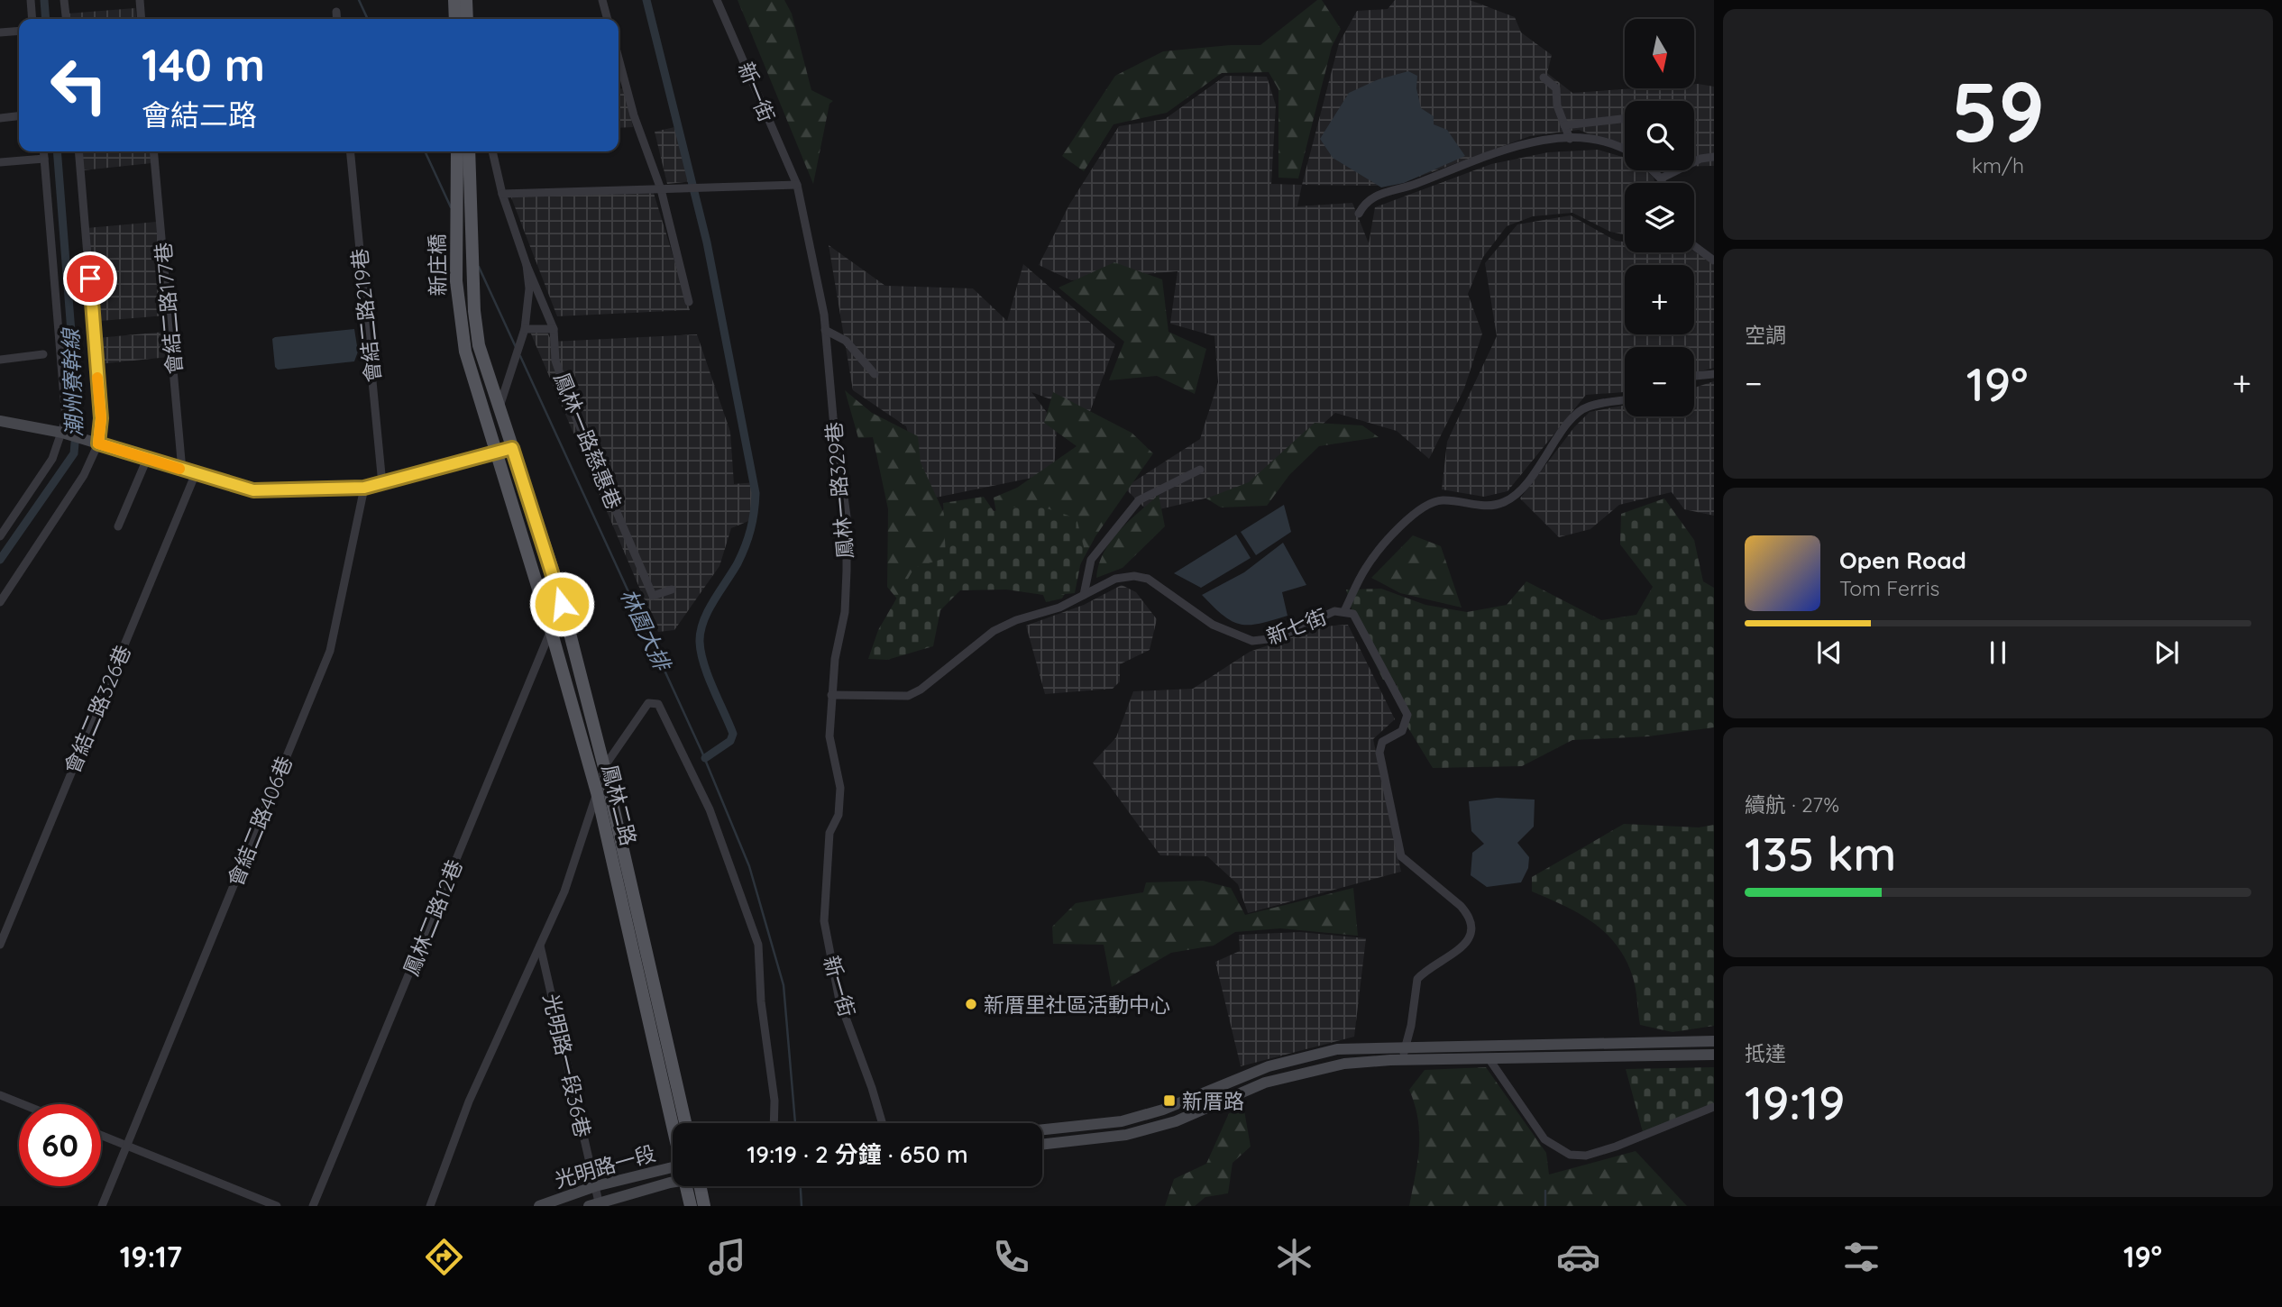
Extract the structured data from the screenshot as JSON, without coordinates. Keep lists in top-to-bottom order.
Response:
{
  "streets": {
    "main road": ["新庄橋", "鳳林二路"],
    "street": [
      "新一街",
      "會結二路177巷",
      "會結二路219巷",
      "鳳林一路慈惠巷",
      "鳳林一路329巷",
      "新七街",
      "會結二路326巷",
      "會結二路406巷",
      "鳳林二路12巷",
      "光明路一段36巷",
      "光明路一段"
    ]
  },
  "crossings": [
    ["新一街", "鳳林一路329巷"],
    ["新庄橋", "鳳林二路"],
    ["鳳林一路329巷", "新七街"],
    ["鳳林二路", "鳳林二路12巷"],
    ["光明路一段36巷", "光明路一段"]
  ],
  "water": ["潮州寮幹線", "林園大排"],
  "places": {
    "other": ["新厝里社區活動中心"],
    "transit": ["新厝路"]
  },
  "north": "bottom",
  "page": {
    "tile": [
      ["59", "km/h"],
      "空調",
      ["續航 · 27%", "135 km"],
      ["抵達", "19:19"]
    ],
    "map_buttons": ["+", "−"],
    "turn": ["140 m", "會結二路"],
    "heat": ["−", "19°", "+"],
    "song": ["Open Road", "Tom Ferris"],
    "limit": "60",
    "trip": "19:19 · 2 分鐘 · 650 m",
    "tabs": ["19:17", "19°"]
  }
}
